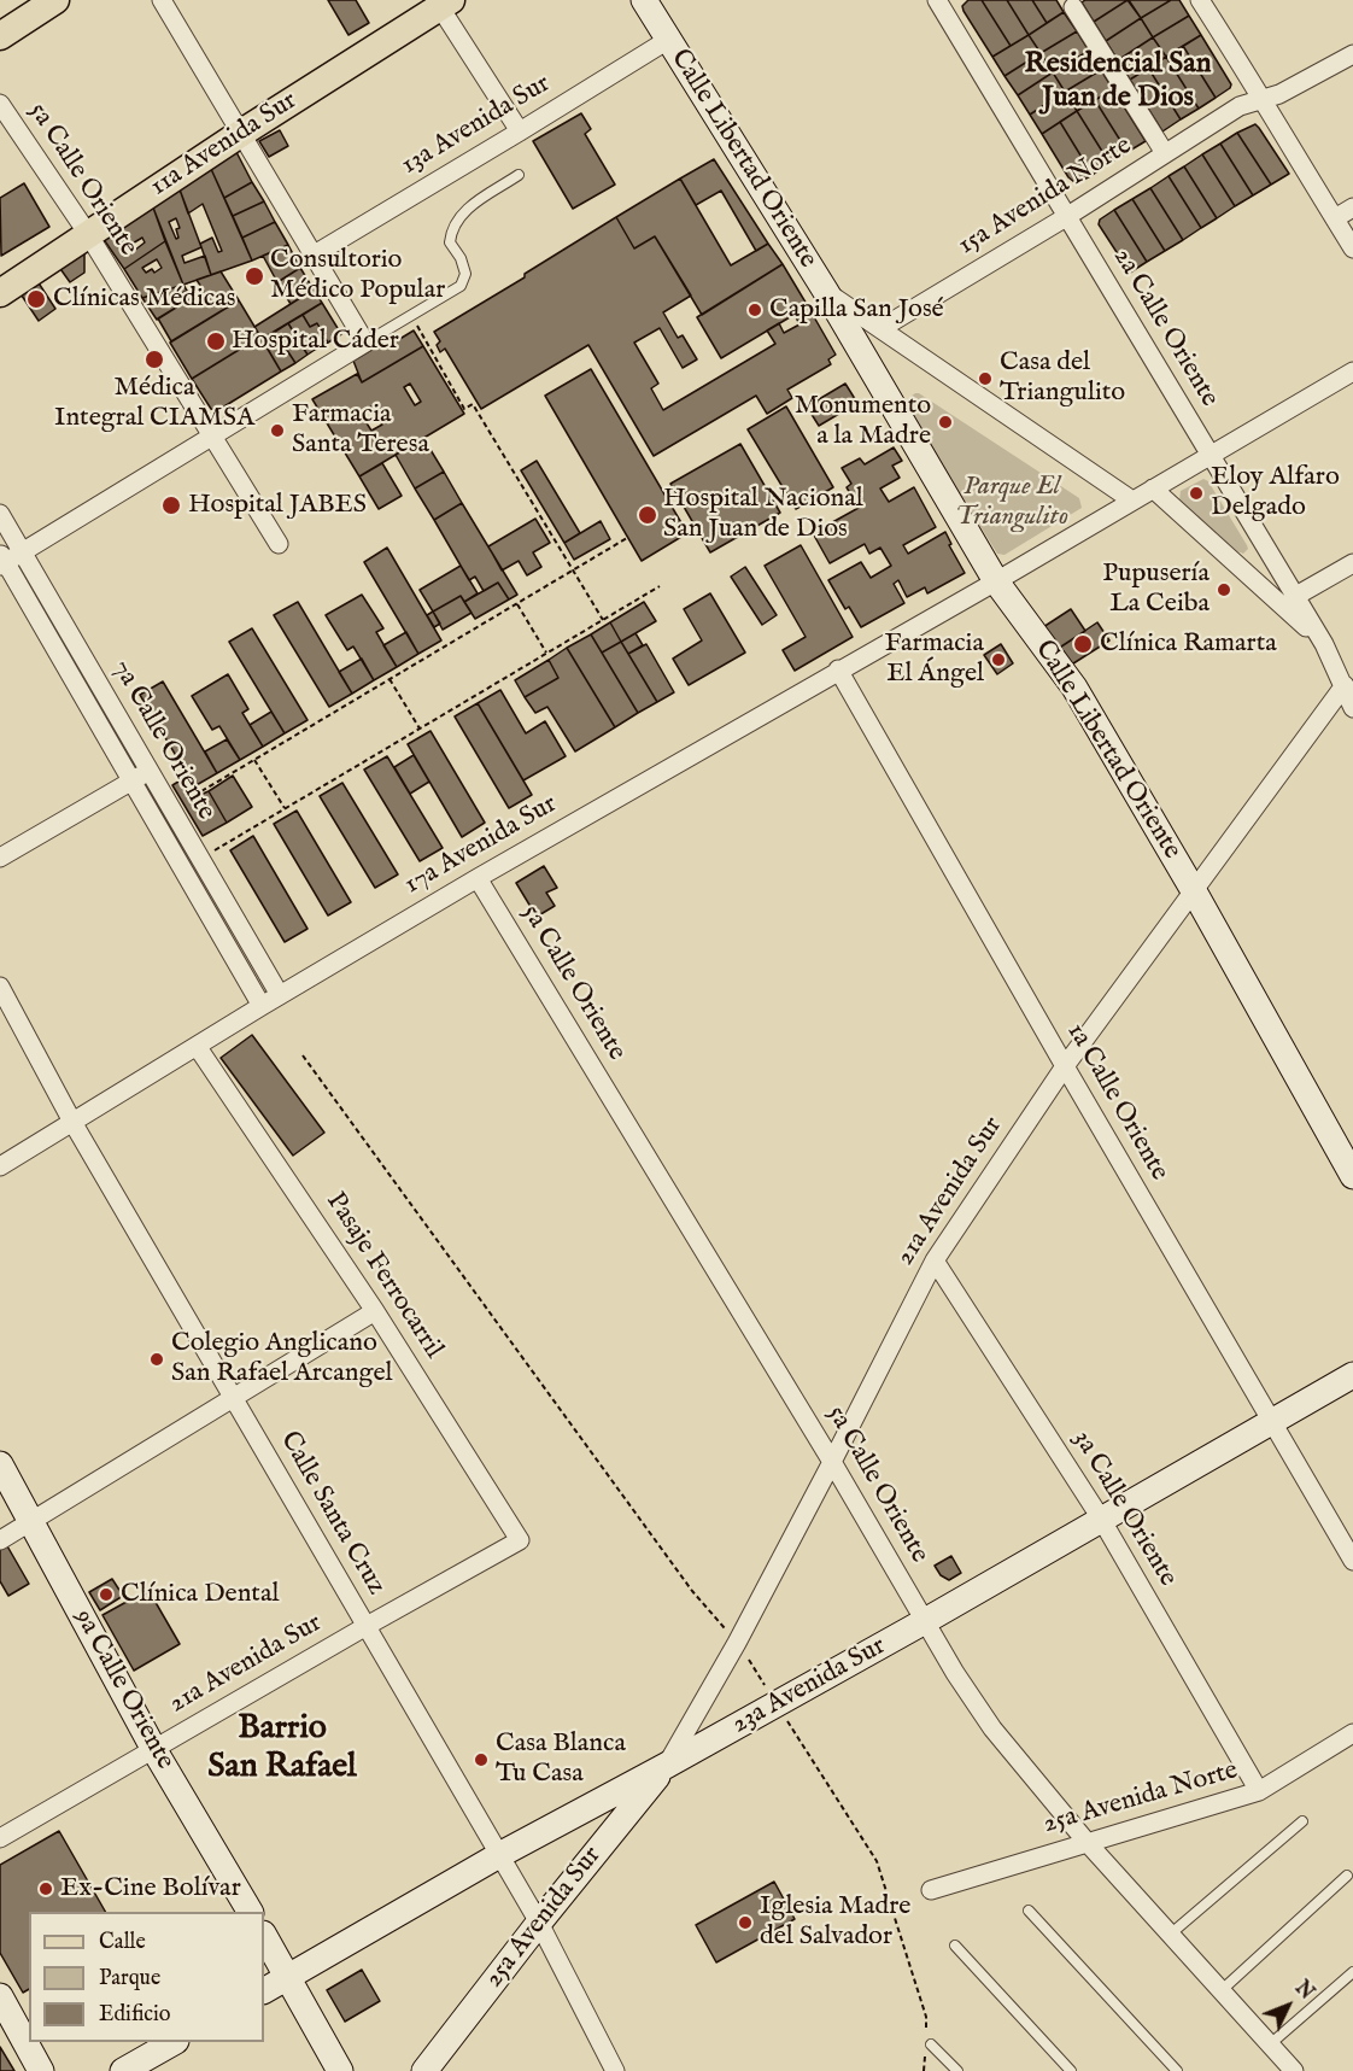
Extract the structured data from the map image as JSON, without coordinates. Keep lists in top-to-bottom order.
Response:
{
  "streets": {
    "main road": [
      "11a Avenida Sur",
      "Calle Libertad Oriente",
      "23a Avenida Sur",
      "9a Calle Oriente",
      "25a Avenida Sur"
    ],
    "street": [
      "13a Avenida Sur",
      "5a Calle Oriente",
      "15a Avenida Norte",
      "2a Calle Oriente",
      "7a Calle Oriente",
      "17a Avenida Sur",
      "1a Calle Oriente",
      "21a Avenida Sur",
      "Pasaje Ferrocarril",
      "3a Calle Oriente",
      "Calle Santa Cruz",
      "25a Avenida Norte"
    ]
  },
  "crossings": [
    ["13a Avenida Sur", "Calle Libertad Oriente"],
    ["11a Avenida Sur", "5a Calle Oriente"],
    ["Calle Libertad Oriente", "17a Avenida Sur"],
    ["Calle Libertad Oriente", "21a Avenida Sur"],
    ["5a Calle Oriente", "17a Avenida Sur"],
    ["5a Calle Oriente", "21a Avenida Sur"],
    ["5a Calle Oriente", "23a Avenida Sur"],
    ["5a Calle Oriente", "25a Avenida Norte"],
    ["15a Avenida Norte", "2a Calle Oriente"],
    ["2a Calle Oriente", "17a Avenida Sur"],
    ["2a Calle Oriente", "21a Avenida Sur"],
    ["7a Calle Oriente", "17a Avenida Sur"],
    ["17a Avenida Sur", "1a Calle Oriente"],
    ["17a Avenida Sur", "Pasaje Ferrocarril"],
    ["17a Avenida Sur", "Calle Santa Cruz"],
    ["1a Calle Oriente", "21a Avenida Sur"],
    ["1a Calle Oriente", "23a Avenida Sur"],
    ["21a Avenida Sur", "Pasaje Ferrocarril"],
    ["21a Avenida Sur", "3a Calle Oriente"],
    ["21a Avenida Sur", "Calle Santa Cruz"],
    ["21a Avenida Sur", "23a Avenida Sur"],
    ["21a Avenida Sur", "9a Calle Oriente"],
    ["21a Avenida Sur", "25a Avenida Sur"],
    ["3a Calle Oriente", "23a Avenida Sur"],
    ["3a Calle Oriente", "25a Avenida Norte"],
    ["Calle Santa Cruz", "23a Avenida Sur"],
    ["Calle Santa Cruz", "25a Avenida Sur"],
    ["23a Avenida Sur", "25a Avenida Sur"]
  ],
  "districts": ["Residencial San Juan de Dios", "Barrio San Rafael"],
  "parks": ["Parque El Triangulito"],
  "places": [
    "Consultorio Médico Popular",
    "Clínicas Médicas",
    "Capilla San José",
    "Hospital Cáder",
    "Médica Integral CIAMSA",
    "Casa del Triangulito",
    "Monumento a la Madre",
    "Farmacia Santa Teresa",
    "Eloy Alfaro Delgado",
    "Hospital JABES",
    "Hospital Nacional San Juan de Dios",
    "Pupusería La Ceiba",
    "Clínica Ramarta",
    "Farmacia El Ángel",
    "Colegio Anglicano San Rafael Arcangel",
    "Clínica Dental",
    "Casa Blanca Tu Casa",
    "Ex-Cine Bolívar",
    "Iglesia Madre del Salvador"
  ],
  "legend": ["Calle", "Parque", "Edificio"],
  "north": "top right"
}
